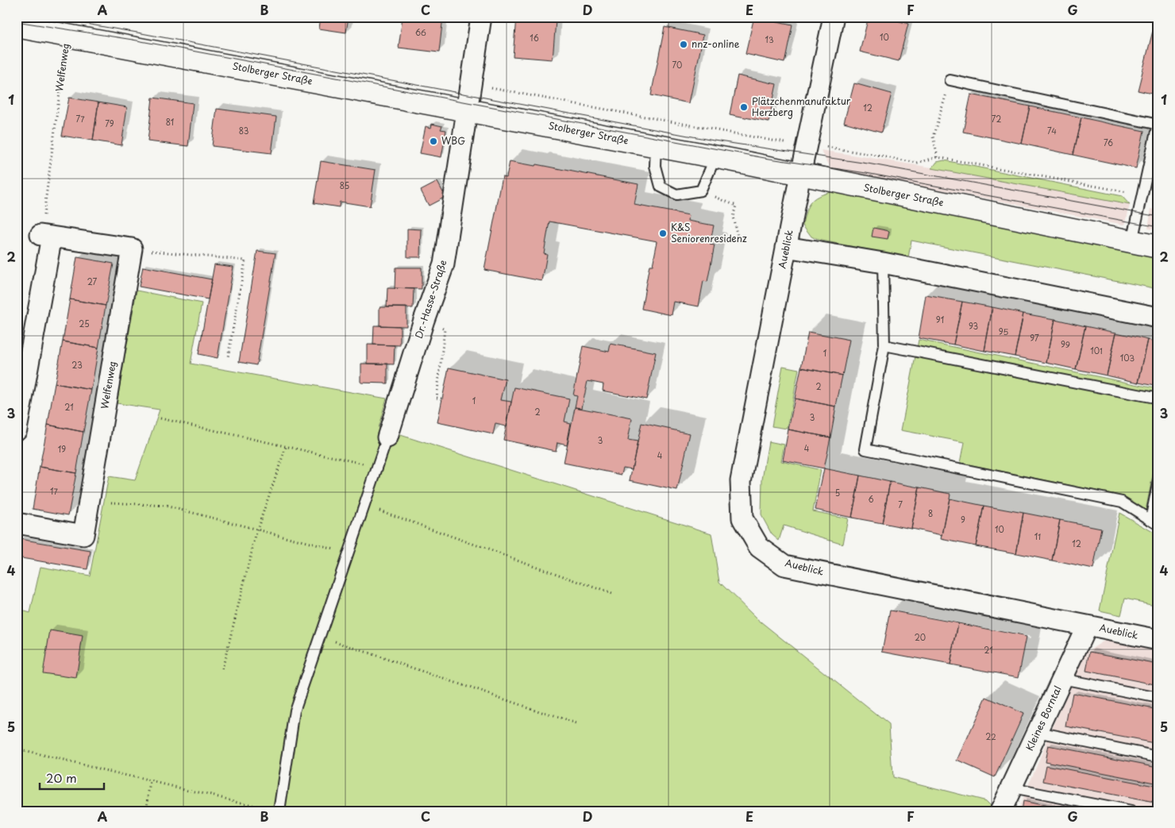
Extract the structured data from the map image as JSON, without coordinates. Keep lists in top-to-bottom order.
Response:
{
  "streets": {
    "main road": ["Stolberger Straße"],
    "street": [
      "Welfenweg",
      "Aueblick",
      "Dr.-Hasse-Straße",
      "Kleines Borntal"
    ]
  },
  "crossings": [
    ["Welfenweg", "Stolberger Straße"],
    ["Stolberger Straße", "Aueblick"],
    ["Stolberger Straße", "Dr.-Hasse-Straße"],
    ["Aueblick", "Kleines Borntal"]
  ],
  "places": [
    "nnz-online",
    "Plätzchenmanufaktur Herzberg",
    "WBG",
    "K&S Seniorenresidenz"
  ],
  "house_numbers": [
    "66",
    "10",
    "16",
    "13",
    "70",
    "12",
    "77",
    "72",
    "81",
    "79",
    "83",
    "74",
    "76",
    "85",
    "27",
    "91",
    "25",
    "93",
    "95",
    "97",
    "99",
    "101",
    "1",
    "103",
    "23",
    "2",
    "1",
    "21",
    "2",
    "3",
    "3",
    "4",
    "19",
    "4",
    "17",
    "5",
    "6",
    "7",
    "8",
    "9",
    "10",
    "11",
    "12",
    "20",
    "21",
    "22"
  ],
  "scale_bar": "20 m",
  "grid": {
    "columns": [
      "A",
      "B",
      "C",
      "D",
      "E",
      "F",
      "G"
    ],
    "rows": [
      "1",
      "2",
      "3",
      "4",
      "5"
    ]
  }
}
